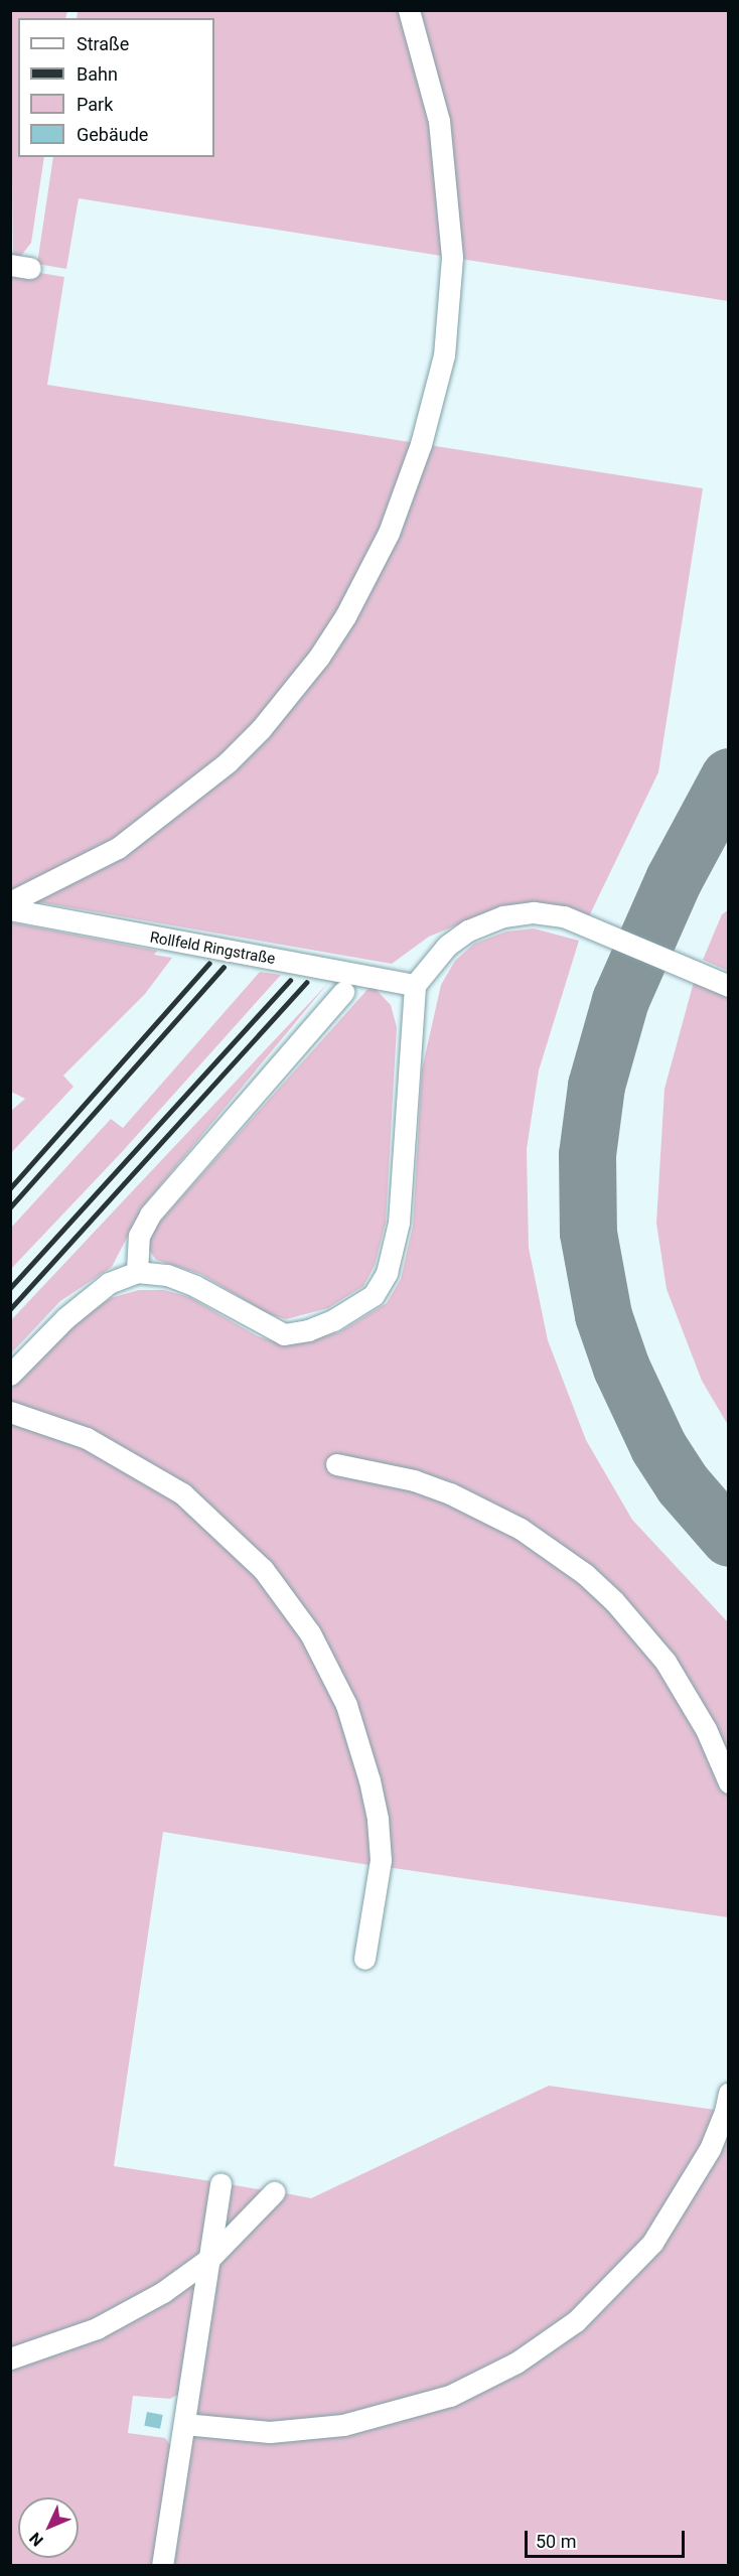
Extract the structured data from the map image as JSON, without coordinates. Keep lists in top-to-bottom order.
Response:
{
  "streets": {
    "lane": ["Rollfeld Ringstraße"]
  },
  "legend": [
    "Straße",
    "Bahn",
    "Park",
    "Gebäude"
  ],
  "scale_bar": "50 m",
  "north": "bottom left"
}
